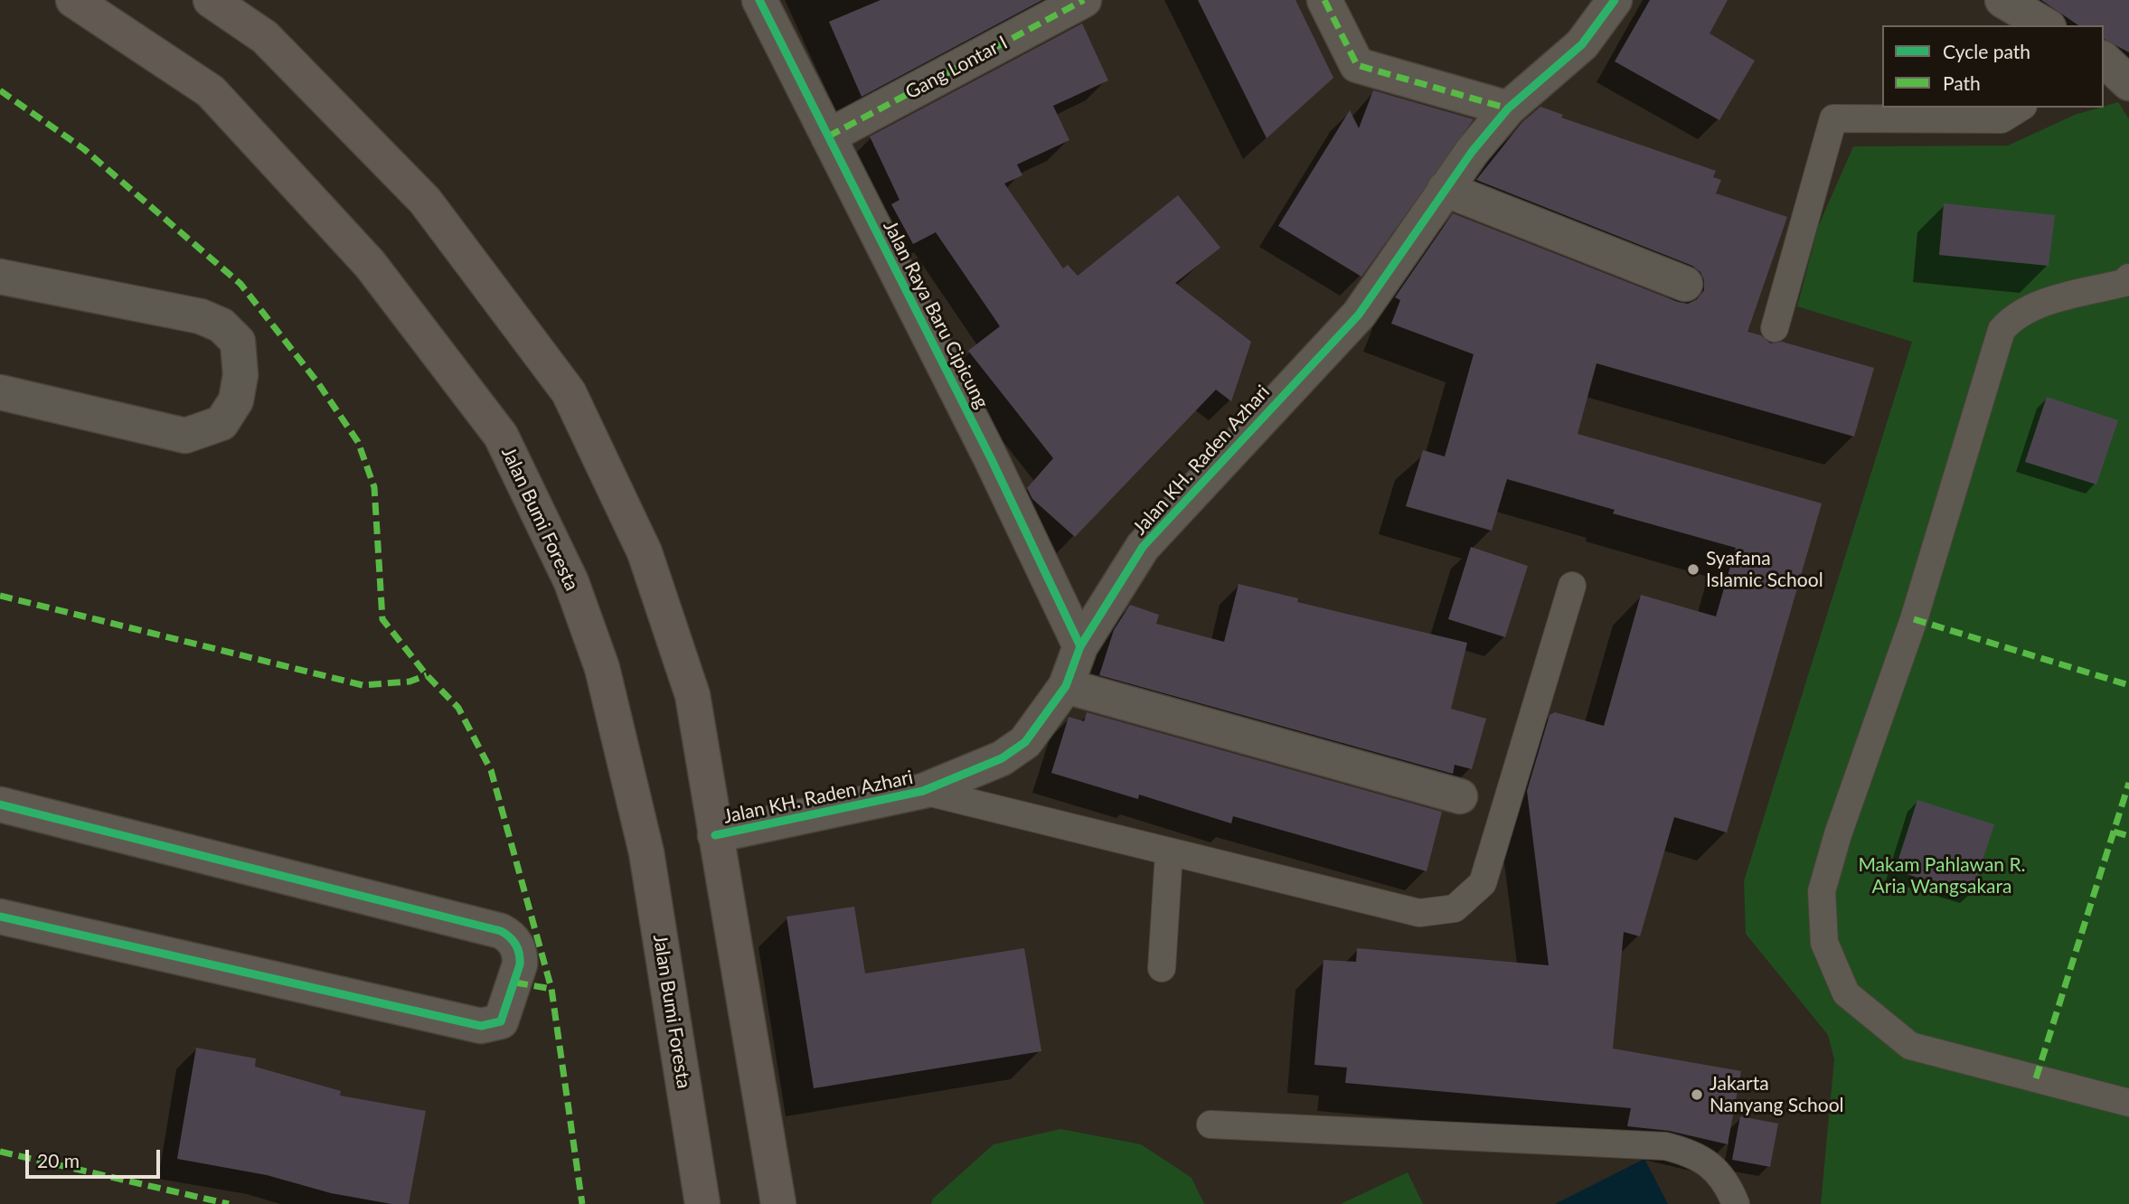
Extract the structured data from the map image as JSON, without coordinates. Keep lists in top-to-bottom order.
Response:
{
  "streets": {
    "main road": ["Jalan Bumi Foresta"],
    "street": ["Gang Lontar I", "Jalan Raya Baru Cipicung", "Jalan KH. Raden Azhari"]
  },
  "crossings": [
    ["Gang Lontar I", "Jalan Raya Baru Cipicung"],
    ["Jalan Raya Baru Cipicung", "Jalan KH. Raden Azhari"]
  ],
  "parks": ["Makam Pahlawan R. Aria Wangsakara"],
  "places": ["Syafana Islamic School", "Jakarta Nanyang School"],
  "legend": ["Cycle path", "Path"],
  "scale_bar": "20 m"
}
